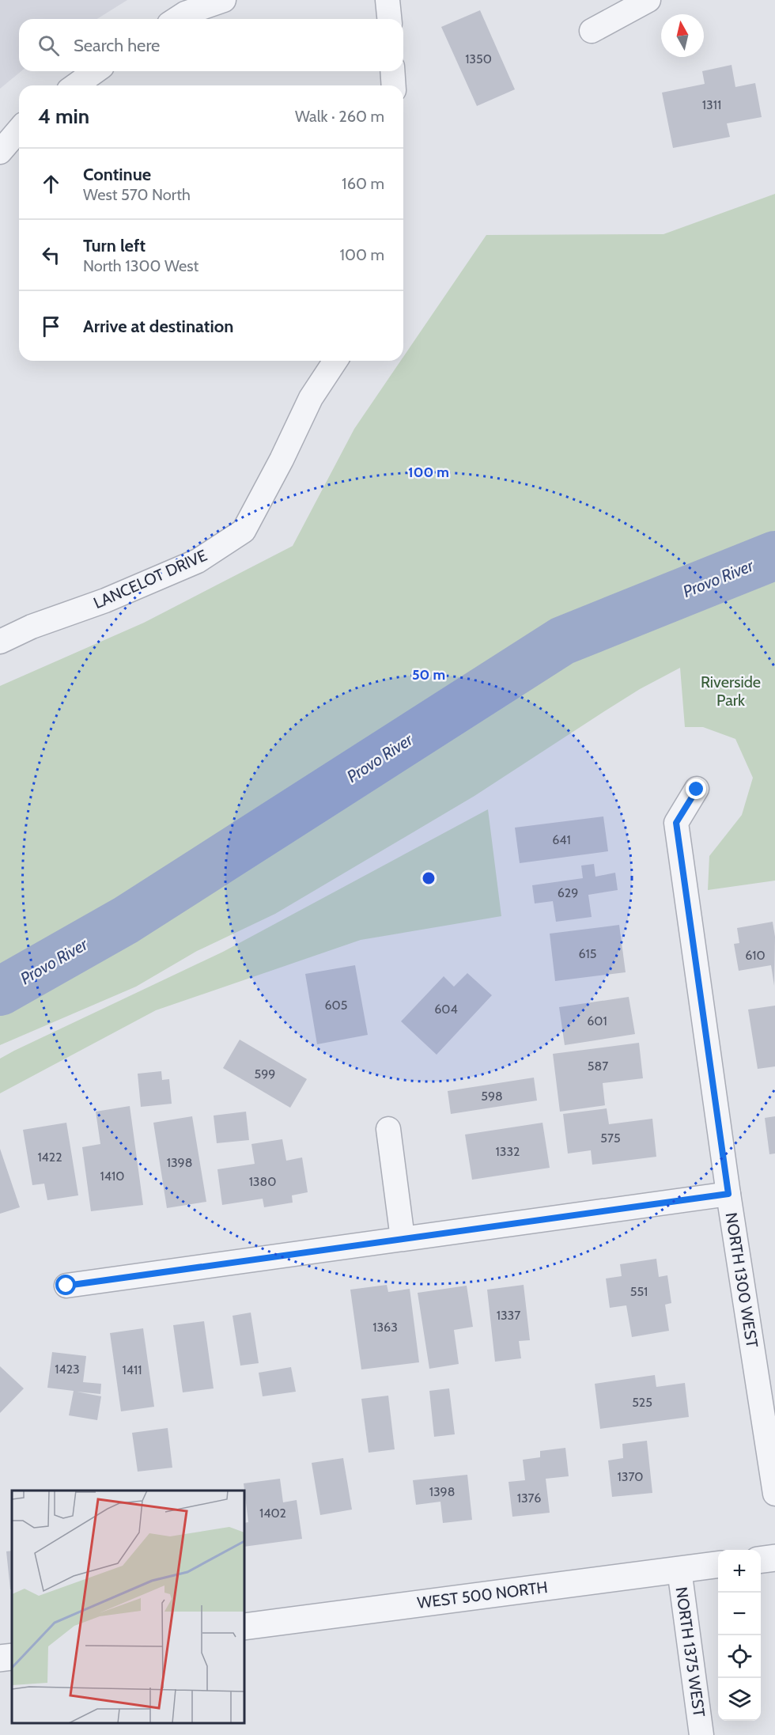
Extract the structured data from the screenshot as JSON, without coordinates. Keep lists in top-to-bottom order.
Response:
{
  "streets": {
    "street": [
      "LANCELOT DRIVE",
      "NORTH 1300 WEST",
      "WEST 500 NORTH",
      "NORTH 1375 WEST"
    ]
  },
  "crossings": [
    ["WEST 500 NORTH", "NORTH 1375 WEST"]
  ],
  "water": ["Provo River"],
  "parks": ["Riverside Park"],
  "house_numbers": [
    "1350",
    "1311",
    "641",
    "629",
    "615",
    "610",
    "605",
    "604",
    "601",
    "587",
    "599",
    "598",
    "575",
    "1332",
    "1422",
    "1398",
    "1410",
    "1380",
    "551",
    "1337",
    "1363",
    "1423",
    "1411",
    "525",
    "1370",
    "1398",
    "1376",
    "1402"
  ],
  "north": "top",
  "page": {
    "search": "Search here",
    "heading": ["4 min", "Walk · 260 m"],
    "list": [
      ["Continue", "West 570 North", "160 m"],
      ["Turn left", "North 1300 West", "100 m"],
      "Arrive at destination"
    ],
    "map_buttons": ["+", "−"]
  },
  "rings": ["100 m", "50 m"]
}
